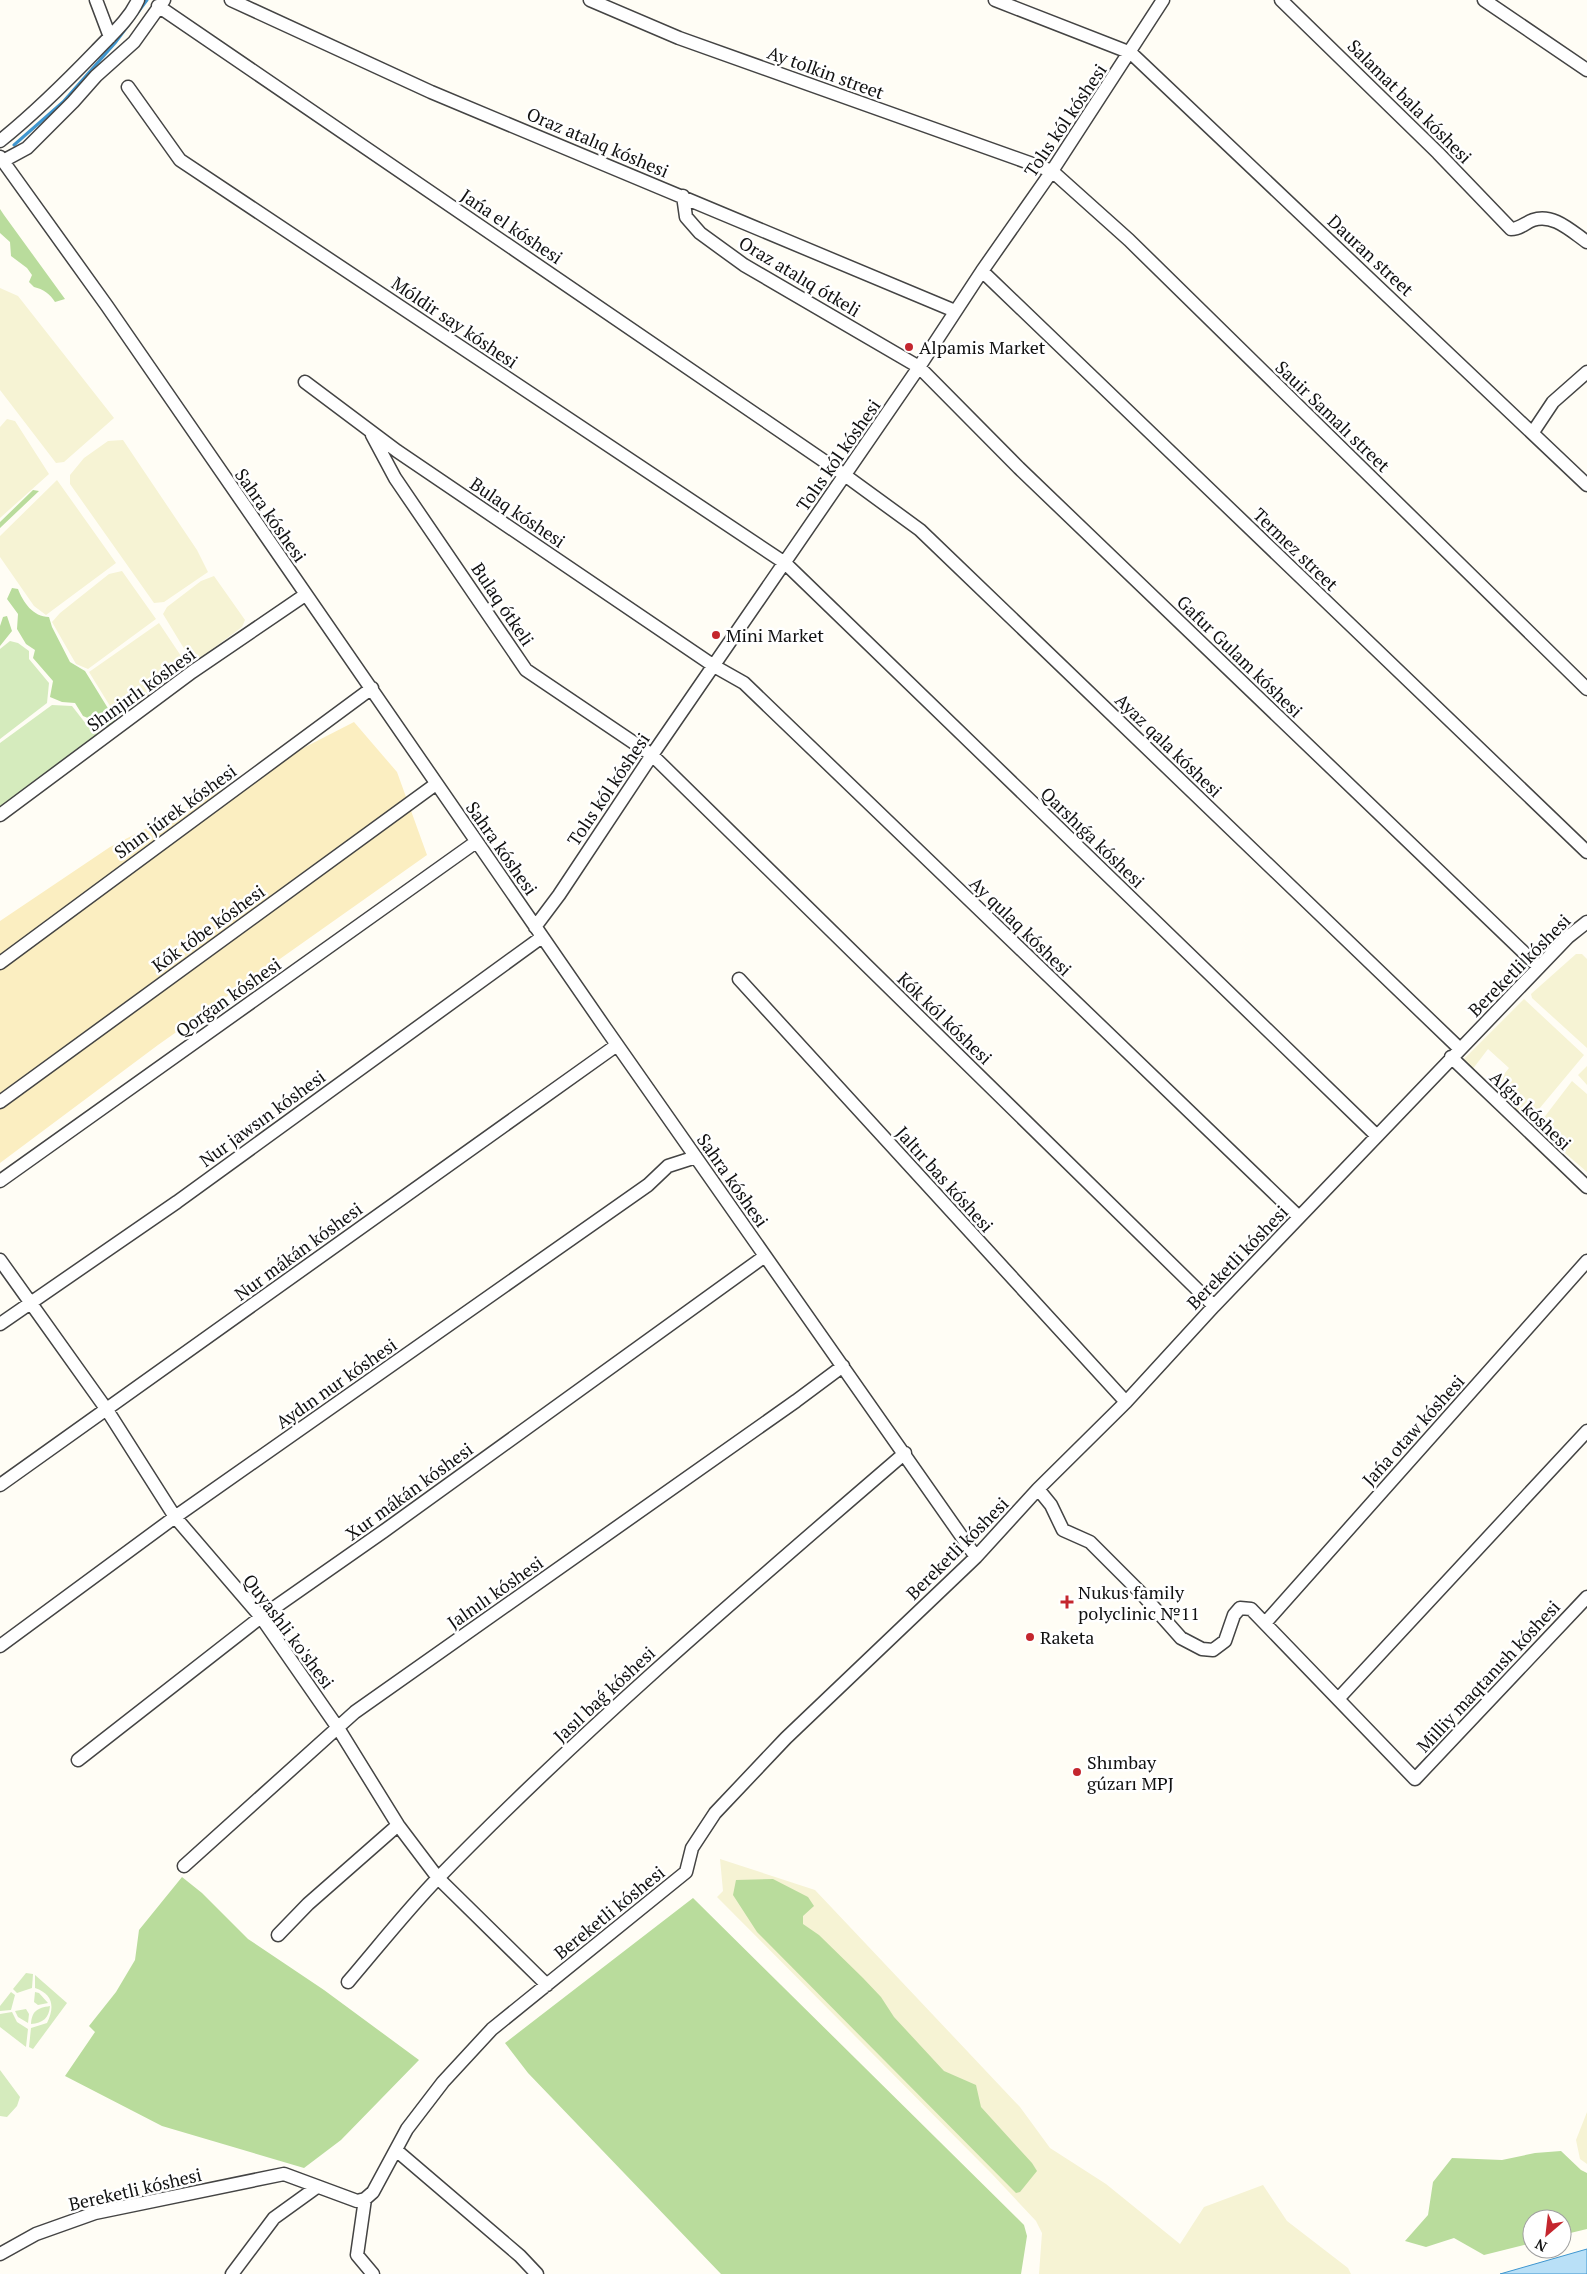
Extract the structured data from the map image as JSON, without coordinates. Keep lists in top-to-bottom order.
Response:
{
  "streets": {
    "street": [
      "Ay tolkin street",
      "Salamat bala kóshesi",
      "Tolıs kól kóshesi",
      "Oraz atalıq kóshesi",
      "Jańa el kóshesi",
      "Dauran street",
      "Oraz atalıq ótkeli",
      "Móldir say kóshesi",
      "Sauir Samalı street",
      "Bulaq kóshesi",
      "Sahra kóshesi",
      "Termez street",
      "Bulaq ótkeli",
      "Gafur Gulam kóshesi",
      "Shınjırlı kóshesi",
      "Ayaz qala kóshesi",
      "Shın júrek kóshesi",
      "Qarshıǵa kóshesi",
      "Ay qulaq kóshesi",
      "Kók tóbe kóshesi",
      "Bereketli kóshesi",
      "Qorǵan kóshesi",
      "Kók kól kóshesi",
      "Alǵıs kóshesi",
      "Nur jawsın kóshesi",
      "Jaltır bas kóshesi",
      "Nur mákán kóshesi",
      "Aydın nur kóshesi",
      "Jańa otaw kóshesi",
      "Xur mákán kóshesi",
      "Jalnılı kóshesi",
      "Quyashli ko'shesi",
      "Milliy maqtanısh kóshesi",
      "Jasıl baǵ kóshesi"
    ]
  },
  "crossings": [
    ["Ay tolkin street", "Tolıs kól kóshesi"],
    ["Ay tolkin street", "Sauir Samalı street"],
    ["Tolıs kól kóshesi", "Oraz atalıq kóshesi"],
    ["Tolıs kól kóshesi", "Jańa el kóshesi"],
    ["Tolıs kól kóshesi", "Dauran street"],
    ["Tolıs kól kóshesi", "Oraz atalıq ótkeli"],
    ["Tolıs kól kóshesi", "Móldir say kóshesi"],
    ["Tolıs kól kóshesi", "Sauir Samalı street"],
    ["Tolıs kól kóshesi", "Bulaq kóshesi"],
    ["Tolıs kól kóshesi", "Sahra kóshesi"],
    ["Tolıs kól kóshesi", "Termez street"],
    ["Tolıs kól kóshesi", "Bulaq ótkeli"],
    ["Tolıs kól kóshesi", "Gafur Gulam kóshesi"],
    ["Tolıs kól kóshesi", "Ayaz qala kóshesi"],
    ["Tolıs kól kóshesi", "Qarshıǵa kóshesi"],
    ["Tolıs kól kóshesi", "Ay qulaq kóshesi"],
    ["Tolıs kól kóshesi", "Kók kól kóshesi"],
    ["Tolıs kól kóshesi", "Nur jawsın kóshesi"],
    ["Oraz atalıq kóshesi", "Oraz atalıq ótkeli"],
    ["Jańa el kóshesi", "Ayaz qala kóshesi"],
    ["Oraz atalıq ótkeli", "Gafur Gulam kóshesi"],
    ["Móldir say kóshesi", "Qarshıǵa kóshesi"],
    ["Bulaq kóshesi", "Bulaq ótkeli"],
    ["Bulaq kóshesi", "Ay qulaq kóshesi"],
    ["Sahra kóshesi", "Shınjırlı kóshesi"],
    ["Sahra kóshesi", "Shın júrek kóshesi"],
    ["Sahra kóshesi", "Kók tóbe kóshesi"],
    ["Sahra kóshesi", "Bereketli kóshesi"],
    ["Sahra kóshesi", "Qorǵan kóshesi"],
    ["Sahra kóshesi", "Nur jawsın kóshesi"],
    ["Sahra kóshesi", "Nur mákán kóshesi"],
    ["Sahra kóshesi", "Aydın nur kóshesi"],
    ["Sahra kóshesi", "Xur mákán kóshesi"],
    ["Sahra kóshesi", "Jalnılı kóshesi"],
    ["Sahra kóshesi", "Jasıl baǵ kóshesi"],
    ["Bulaq ótkeli", "Kók kól kóshesi"],
    ["Gafur Gulam kóshesi", "Bereketli kóshesi"],
    ["Ayaz qala kóshesi", "Bereketli kóshesi"],
    ["Ayaz qala kóshesi", "Alǵıs kóshesi"],
    ["Qarshıǵa kóshesi", "Bereketli kóshesi"],
    ["Ay qulaq kóshesi", "Bereketli kóshesi"],
    ["Bereketli kóshesi", "Kók kól kóshesi"],
    ["Bereketli kóshesi", "Alǵıs kóshesi"],
    ["Bereketli kóshesi", "Jaltır bas kóshesi"],
    ["Bereketli kóshesi", "Quyashli ko'shesi"],
    ["Nur jawsın kóshesi", "Quyashli ko'shesi"],
    ["Nur mákán kóshesi", "Quyashli ko'shesi"],
    ["Aydın nur kóshesi", "Quyashli ko'shesi"],
    ["Xur mákán kóshesi", "Quyashli ko'shesi"],
    ["Jalnılı kóshesi", "Quyashli ko'shesi"],
    ["Quyashli ko'shesi", "Jasıl baǵ kóshesi"]
  ],
  "places": {
    "other": [
      "Alpamis Market",
      "Mini Market",
      "Raketa",
      "Shımbay gúzarı MPJ"
    ],
    "health": ["Nukus family polyclinic №11"]
  },
  "north": "bottom left"
}
